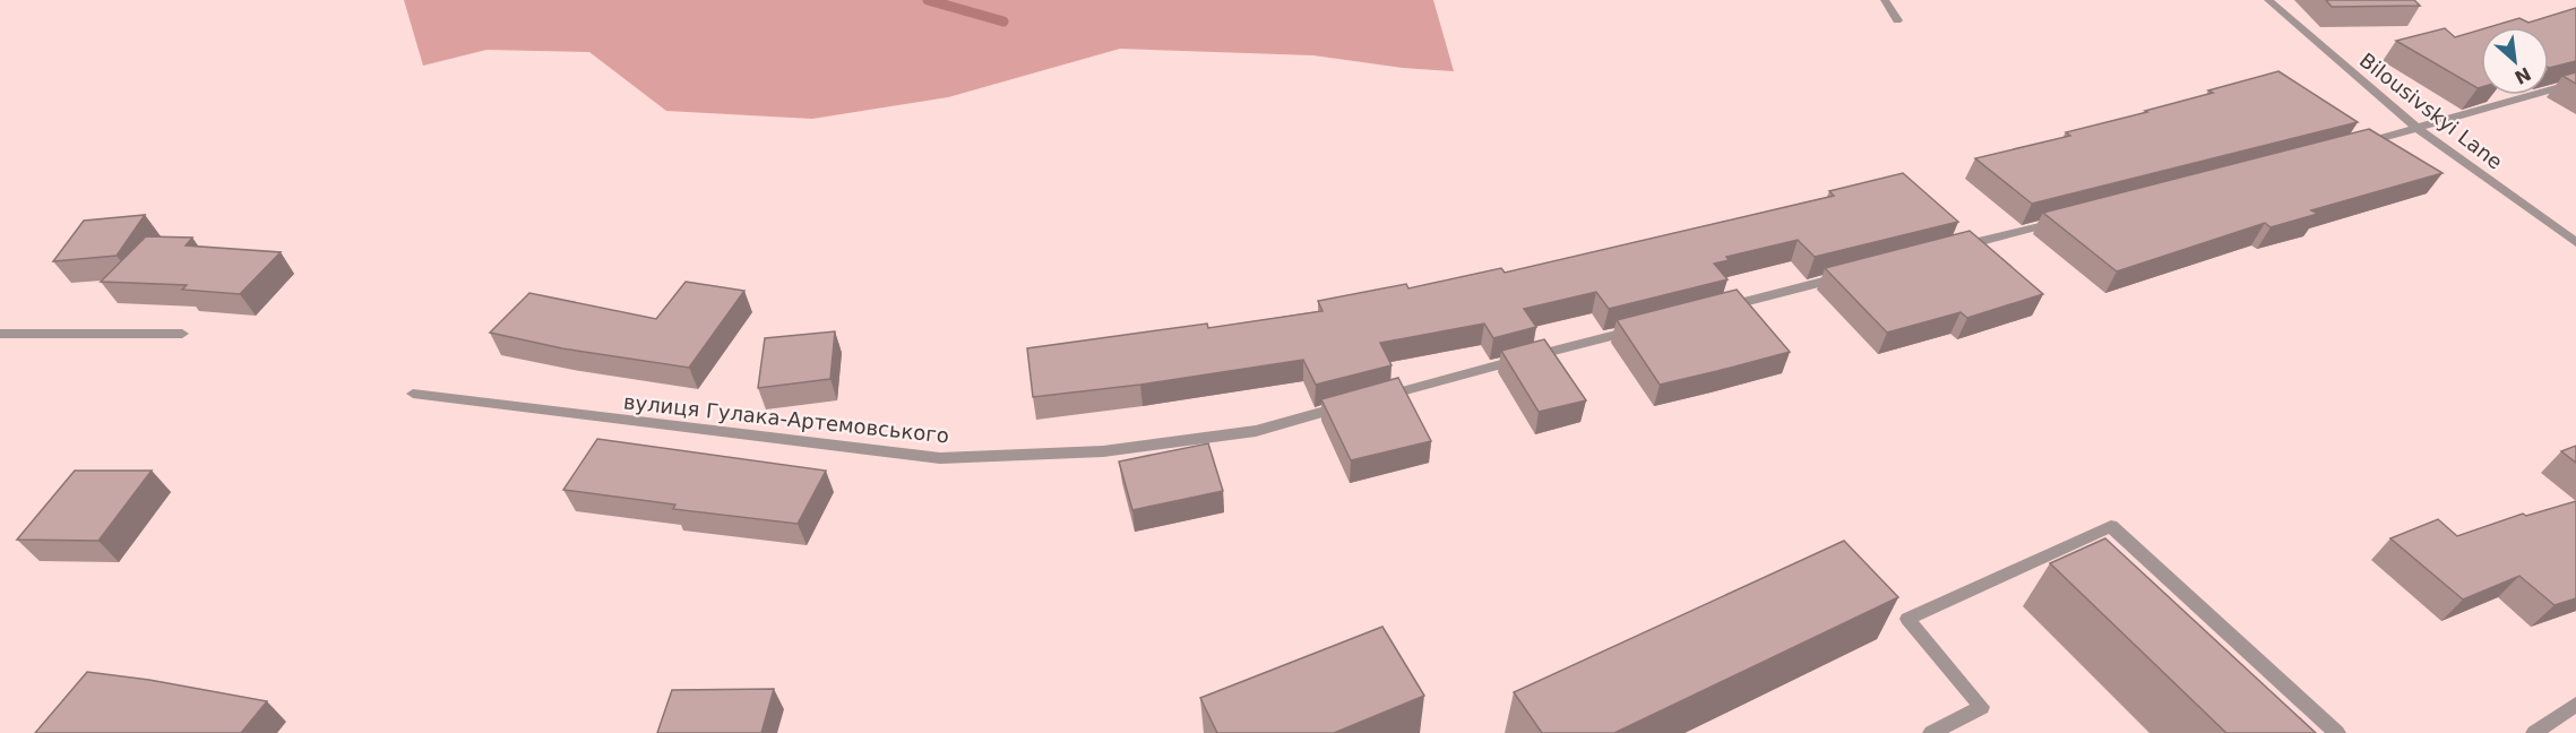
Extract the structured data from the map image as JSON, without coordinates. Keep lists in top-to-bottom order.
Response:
{
  "streets": {
    "street": ["Bilousivskyi Lane", "вулиця Гулака-Артемовського"]
  },
  "north": "bottom right"
}
